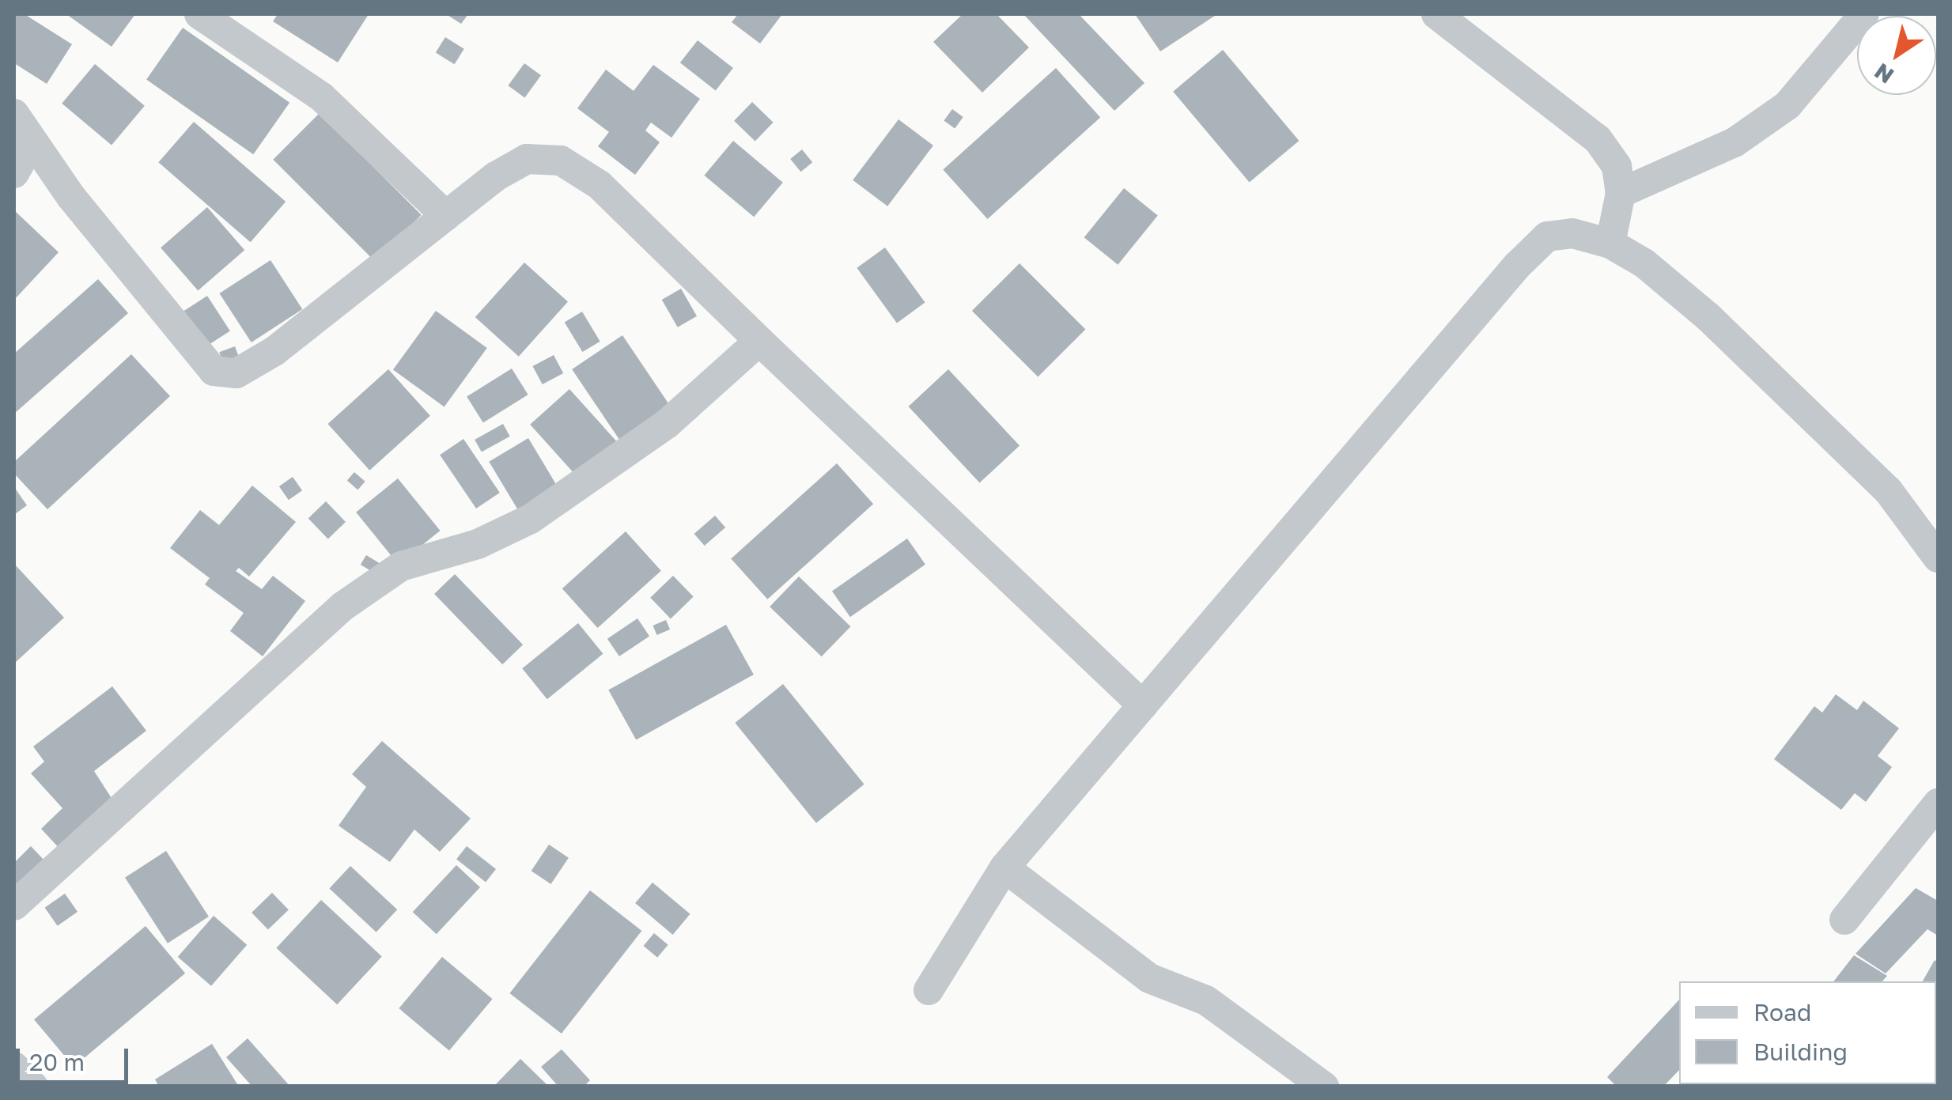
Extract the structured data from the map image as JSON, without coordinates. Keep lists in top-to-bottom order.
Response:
{
  "legend": ["Road", "Building"],
  "scale_bar": "20 m",
  "north": "bottom left"
}
